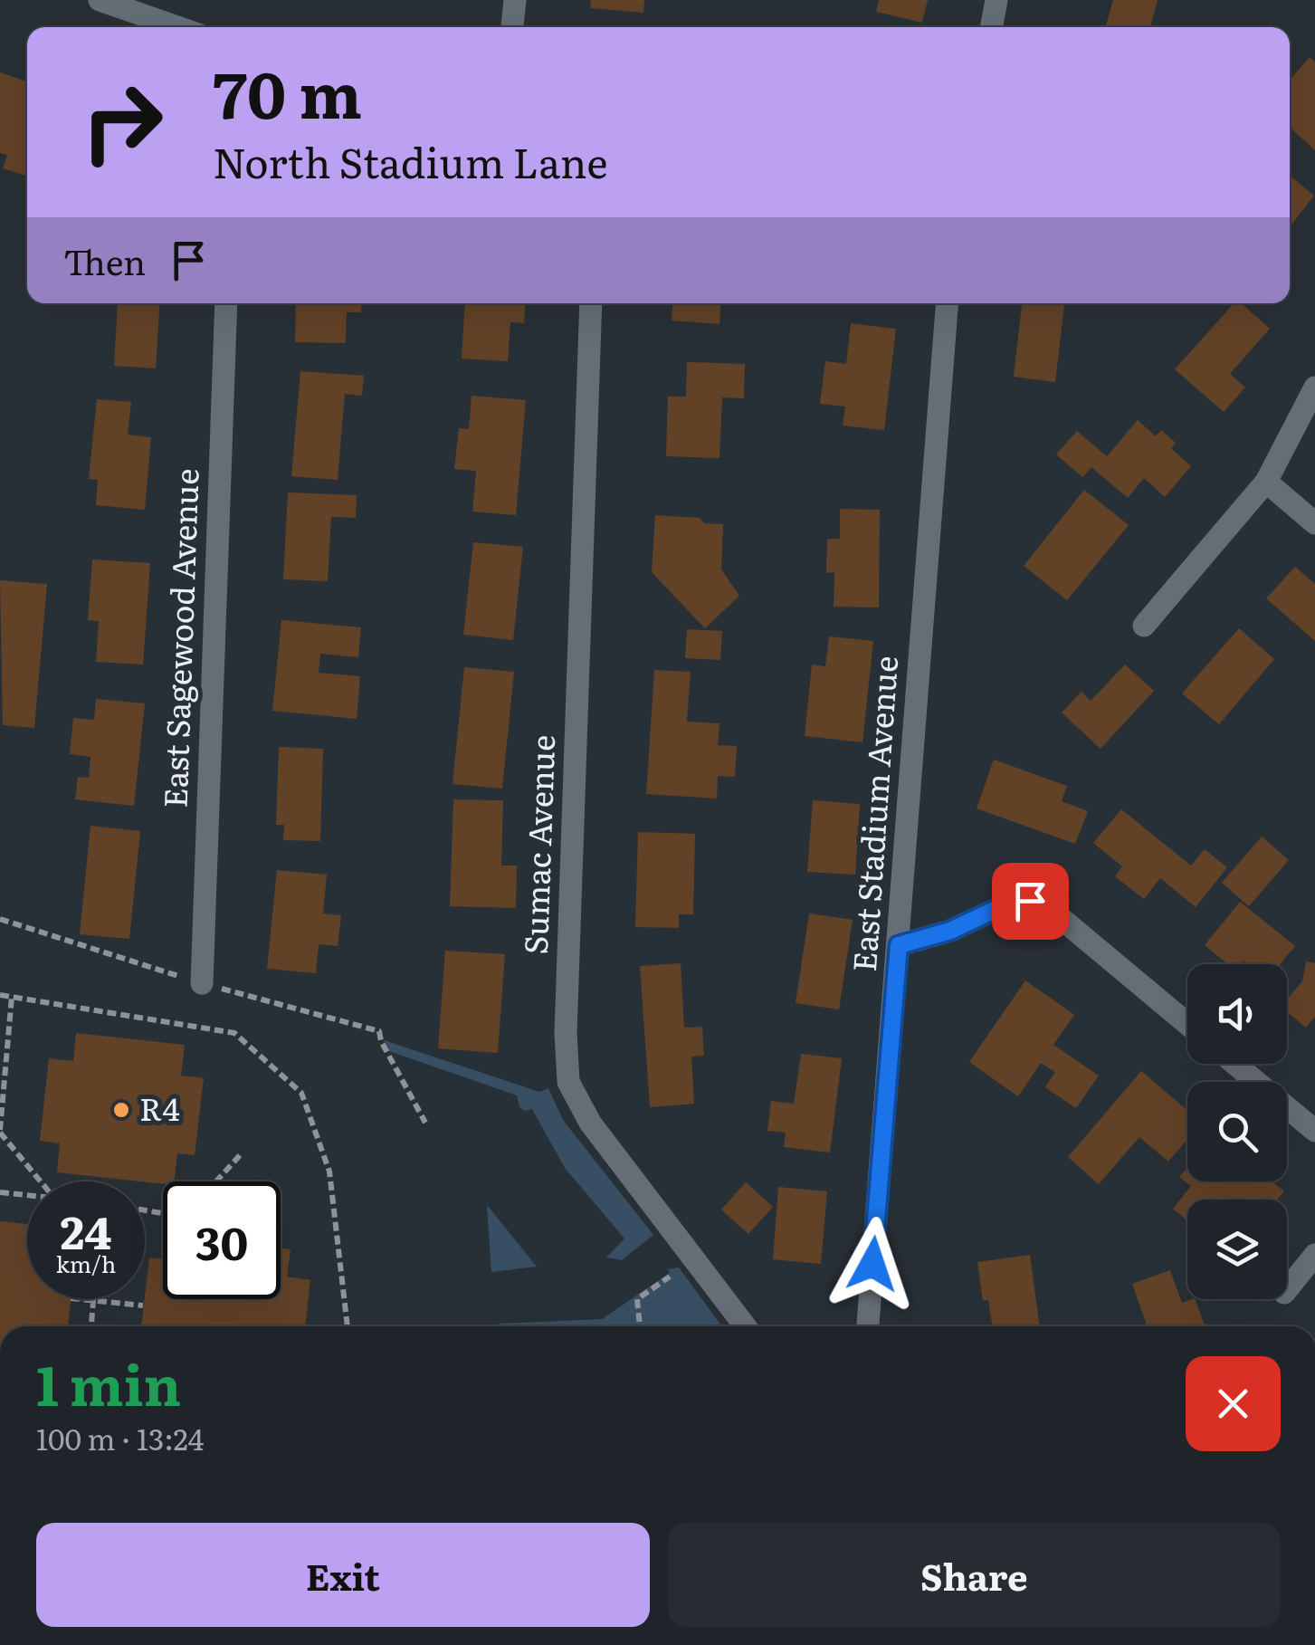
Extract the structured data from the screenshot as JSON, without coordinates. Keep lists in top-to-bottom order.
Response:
{
  "streets": {
    "street": ["East Sagewood Avenue", "East Stadium Avenue", "Sumac Avenue"]
  },
  "places": ["R4"],
  "page": {
    "turn": ["70 m", "North Stadium Lane"],
    "then": "Then",
    "speed": "24 km/h",
    "limit": "30",
    "heading": ["1 min", "100 m · 13:24"],
    "buttons": ["Exit", "Share"]
  }
}
